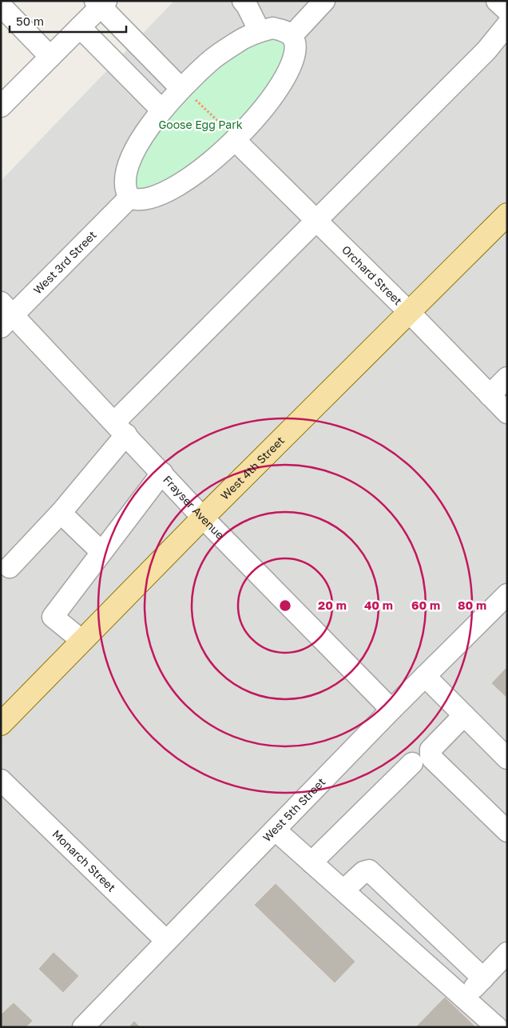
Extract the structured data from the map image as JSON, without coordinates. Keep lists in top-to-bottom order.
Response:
{
  "streets": {
    "main road": ["West 4th Street"],
    "street": [
      "West 3rd Street",
      "Orchard Street",
      "Frayser Avenue",
      "West 5th Street",
      "Monarch Street"
    ]
  },
  "crossings": [
    ["West 3rd Street", "Frayser Avenue"],
    ["Orchard Street", "West 4th Street"],
    ["West 4th Street", "Frayser Avenue"],
    ["Frayser Avenue", "West 5th Street"],
    ["West 5th Street", "Monarch Street"]
  ],
  "parks": ["Goose Egg Park"],
  "scale_bar": "50 m",
  "rings": [
    "20 m",
    "40 m",
    "60 m",
    "80 m"
  ]
}
